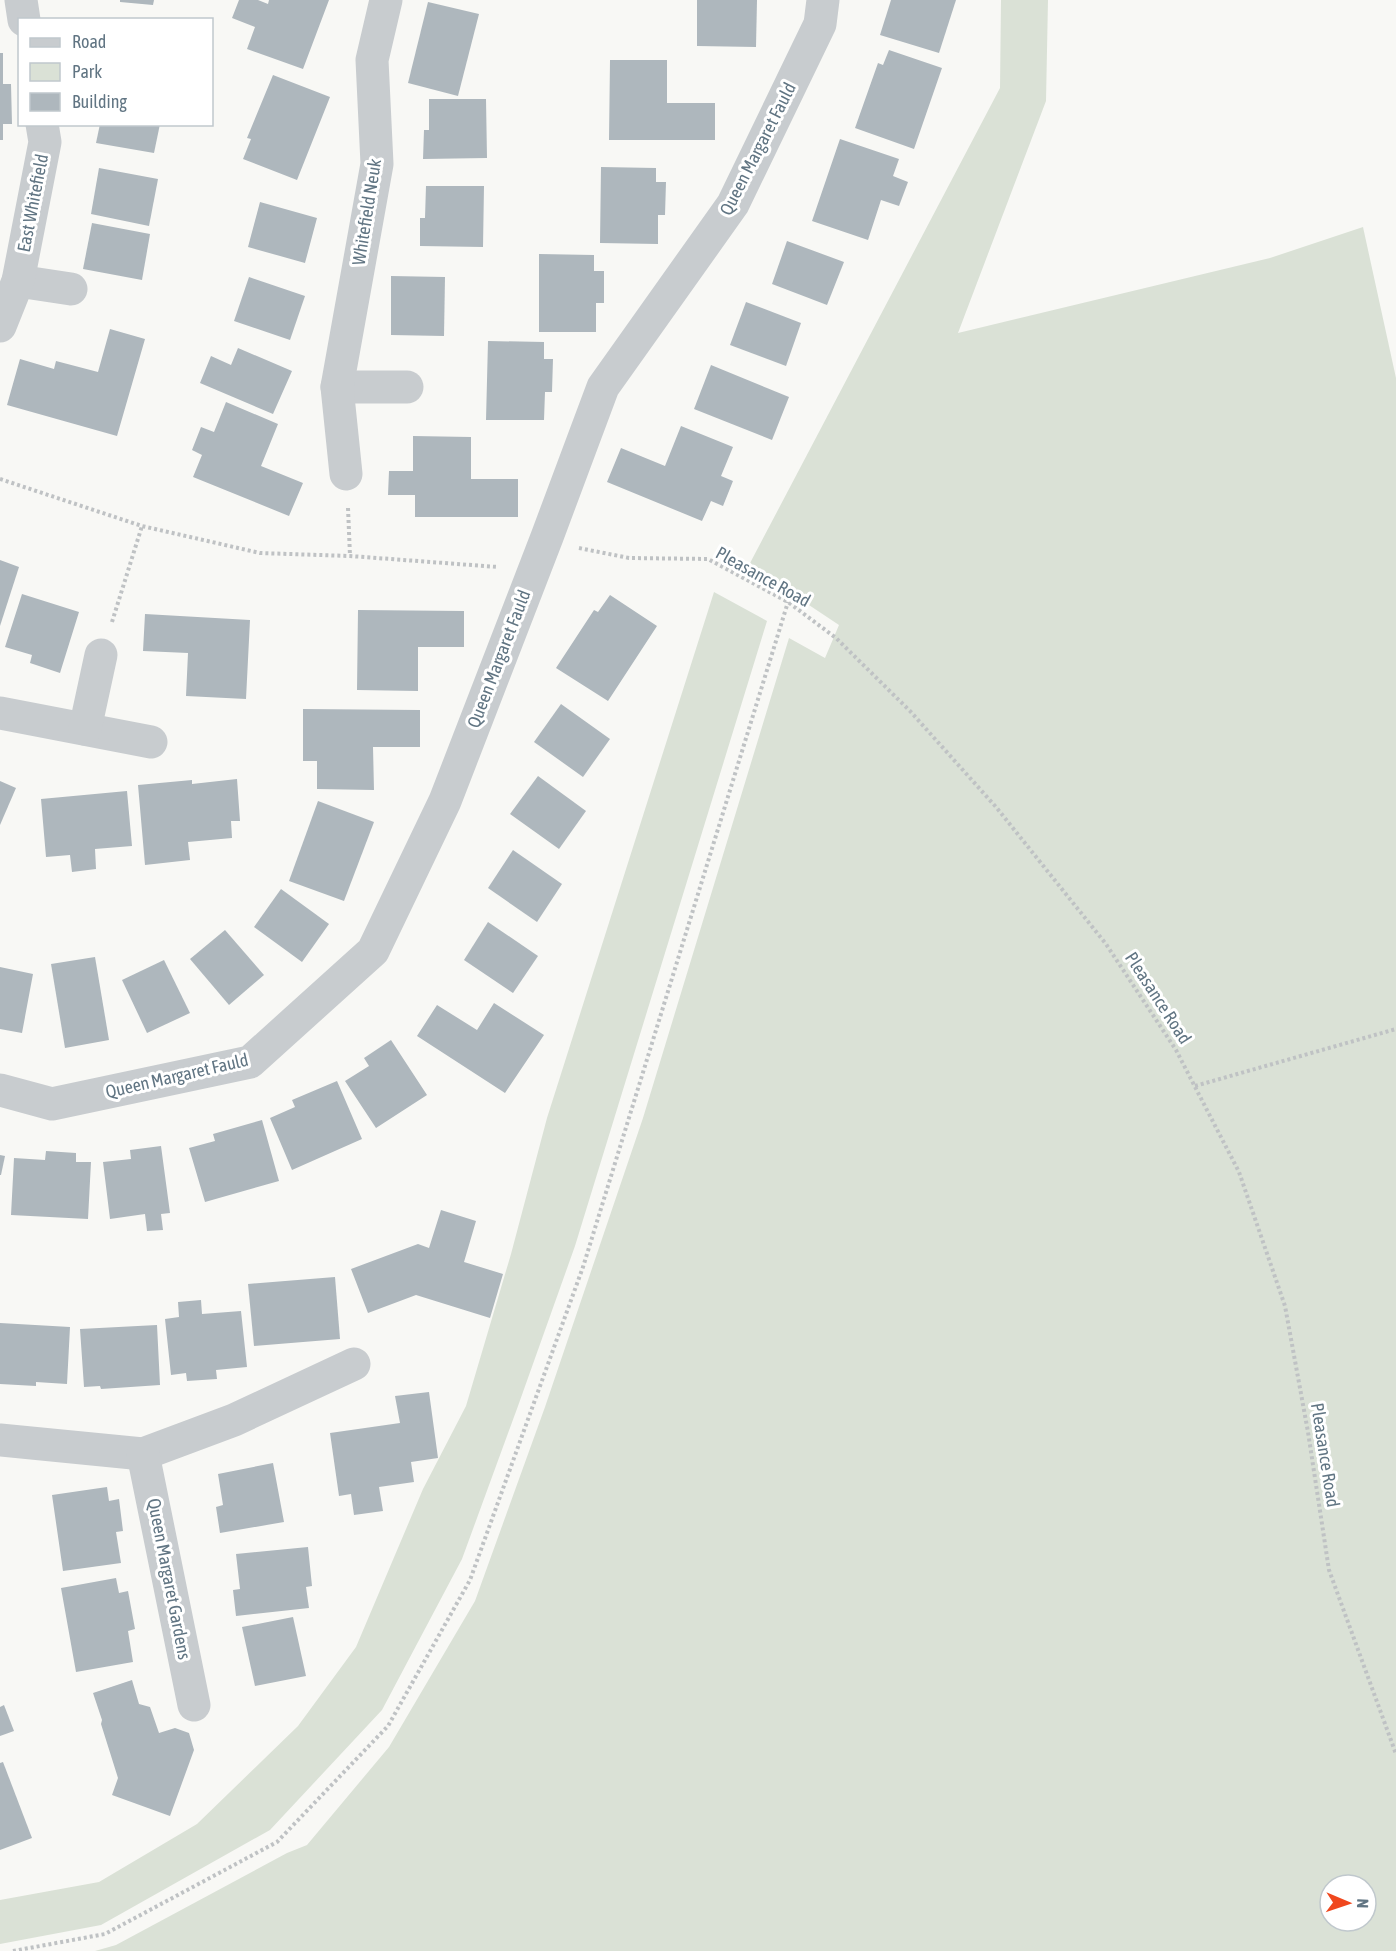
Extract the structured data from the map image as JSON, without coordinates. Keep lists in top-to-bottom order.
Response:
{
  "streets": {
    "street": [
      "Queen Margaret Fauld",
      "East Whitefield",
      "Whitefield Neuk",
      "Queen Margaret Gardens"
    ],
    "path": ["Pleasance Road"]
  },
  "crossings": [
    ["Queen Margaret Fauld", "Pleasance Road"]
  ],
  "legend": ["Road", "Park", "Building"],
  "north": "right"
}
